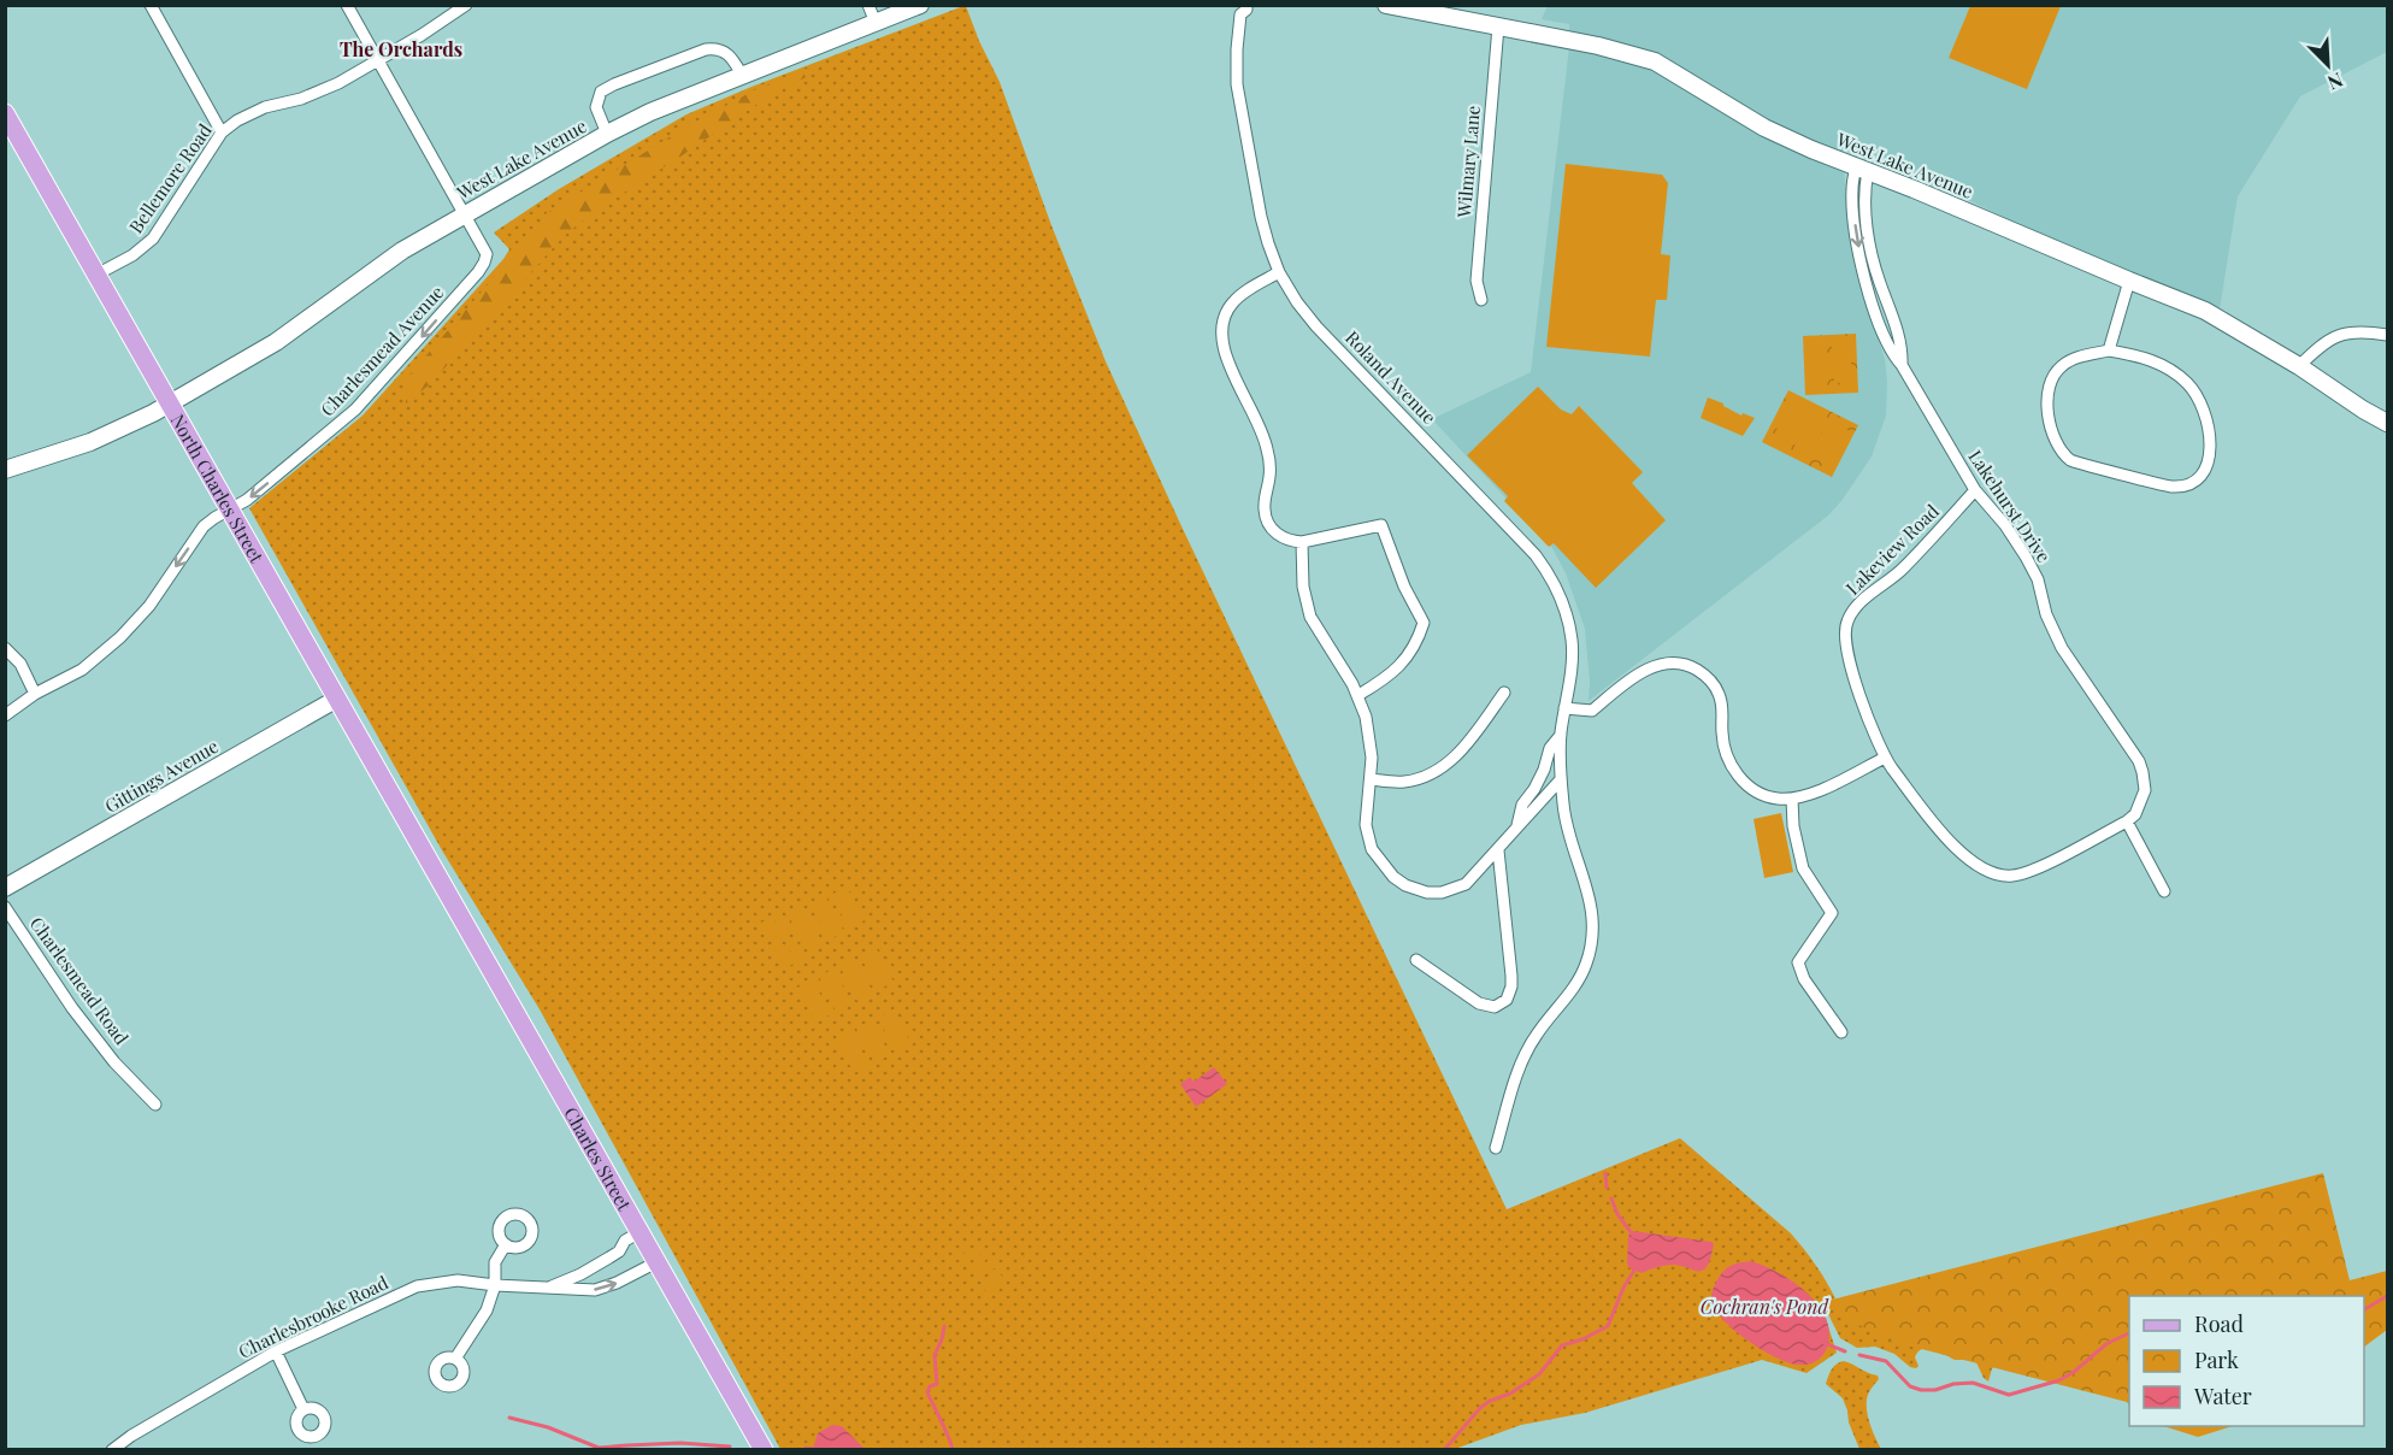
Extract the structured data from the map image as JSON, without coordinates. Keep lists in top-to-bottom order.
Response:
{
  "streets": {
    "main road": ["North Charles Street", "Charles Street"],
    "street": [
      "West Lake Avenue",
      "Wilmary Lane",
      "Bellemore Road",
      "Charlesmead Avenue",
      "Roland Avenue",
      "Lakehurst Drive",
      "Lakeview Road",
      "Gittings Avenue",
      "Charlesmead Road",
      "Charlesbrooke Road"
    ]
  },
  "crossings": [
    ["West Lake Avenue", "Wilmary Lane"],
    ["West Lake Avenue", "Charlesmead Avenue"],
    ["West Lake Avenue", "North Charles Street"],
    ["West Lake Avenue", "Lakehurst Drive"],
    ["Bellemore Road", "North Charles Street"],
    ["Charlesmead Avenue", "North Charles Street"],
    ["North Charles Street", "Gittings Avenue"],
    ["North Charles Street", "Charles Street"],
    ["Lakehurst Drive", "Lakeview Road"],
    ["Charles Street", "Charlesbrooke Road"]
  ],
  "one_way": ["Charlesmead Avenue"],
  "districts": ["The Orchards"],
  "water": ["Cochran's Pond"],
  "legend": ["Road", "Park", "Water"],
  "north": "bottom right"
}
